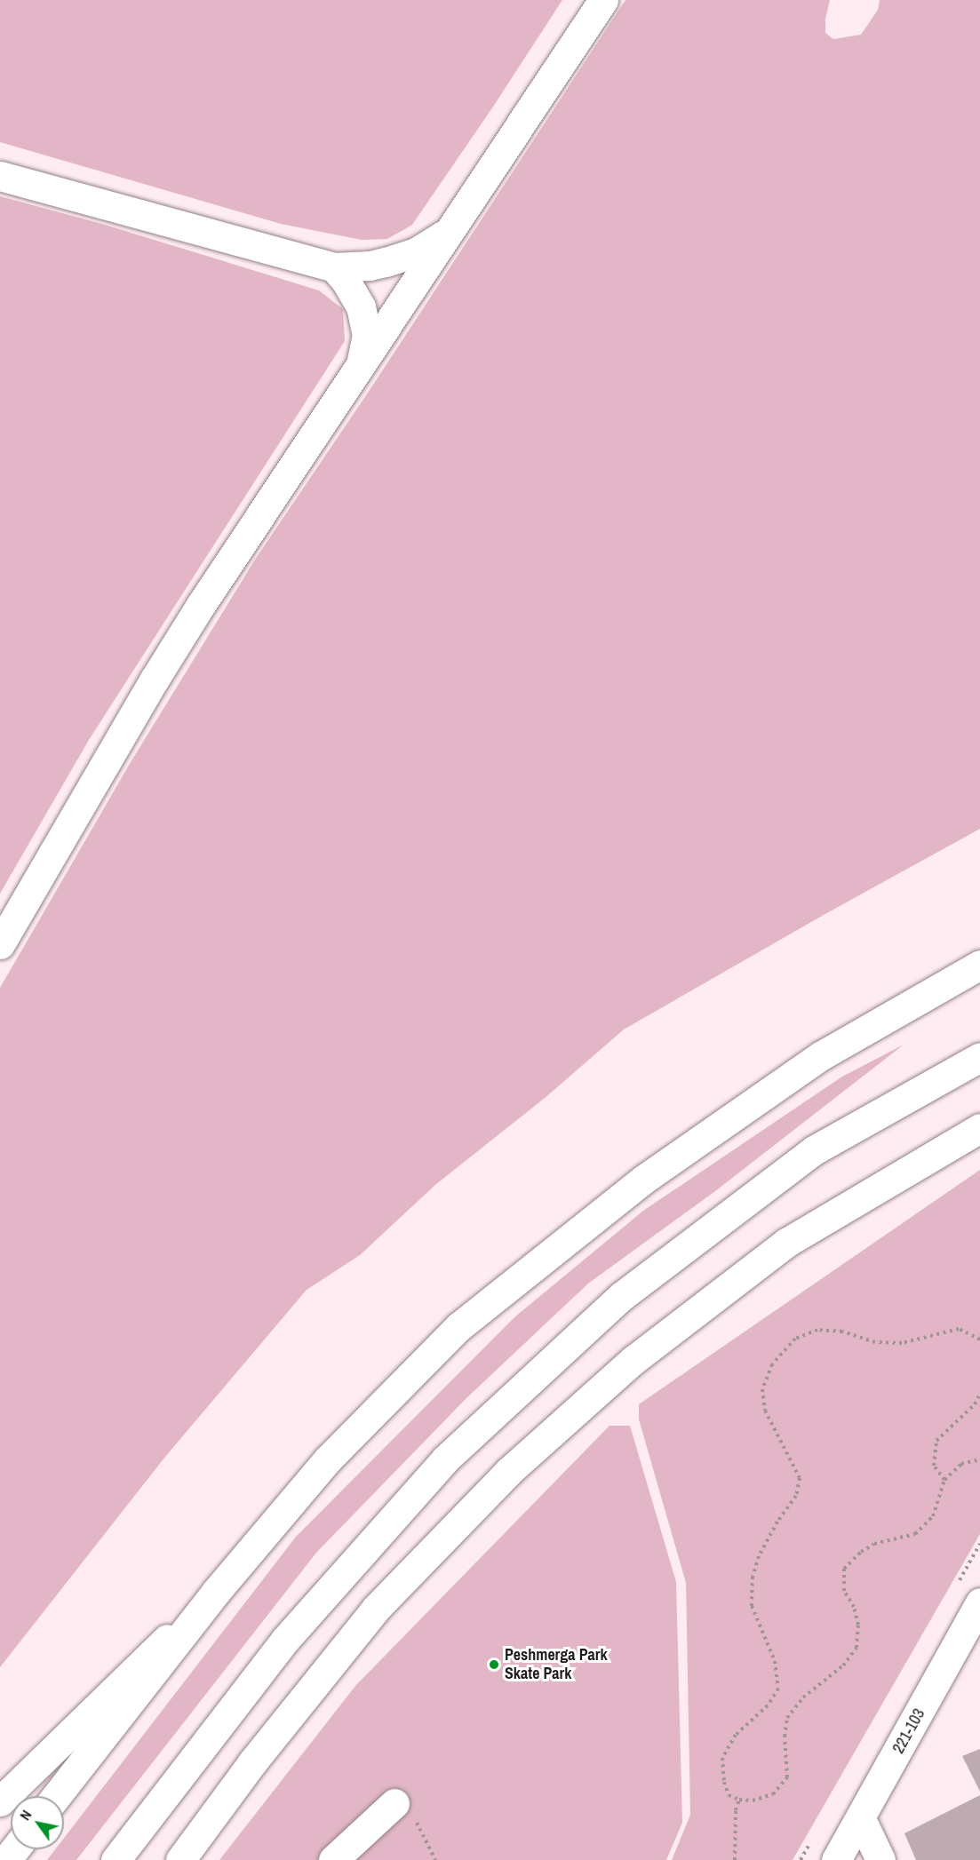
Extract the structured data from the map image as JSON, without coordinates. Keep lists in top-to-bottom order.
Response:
{
  "streets": {
    "main road": ["221-103"]
  },
  "places": ["Peshmerga Park Skate Park"],
  "north": "top left"
}
